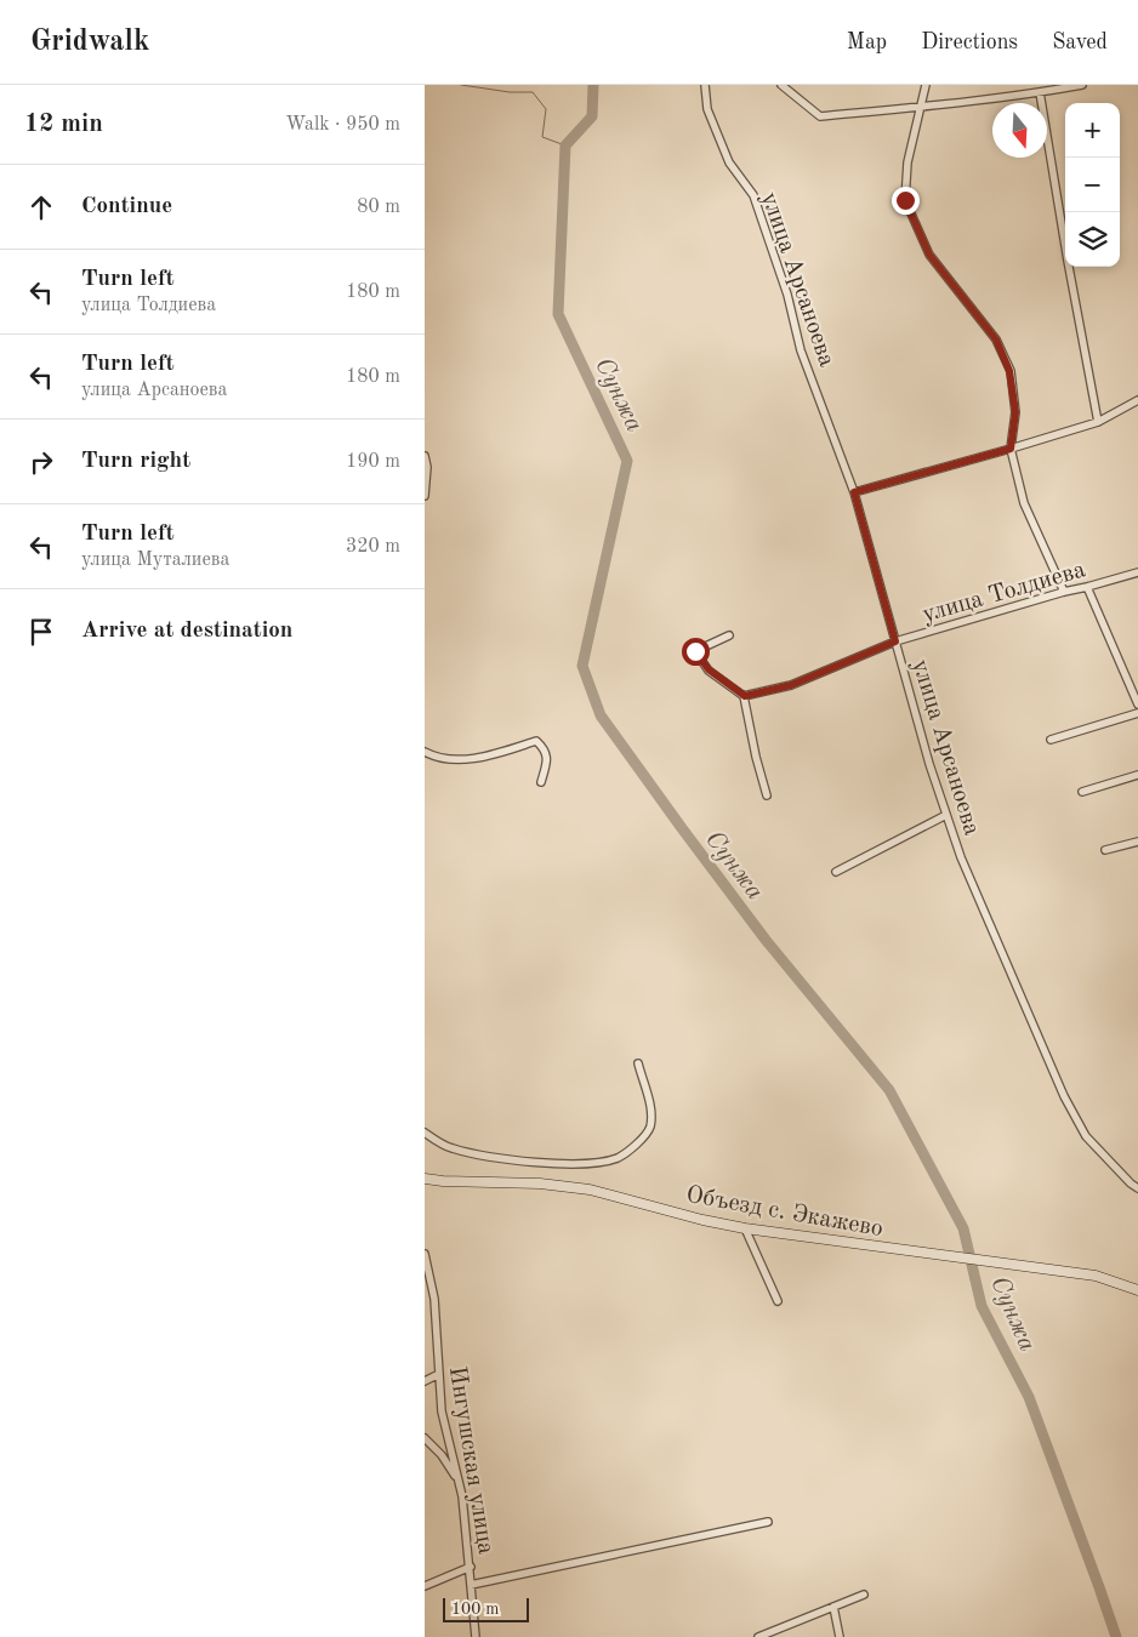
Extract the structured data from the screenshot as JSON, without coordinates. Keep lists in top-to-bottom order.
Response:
{
  "streets": {
    "main road": ["Объезд с. Экажево"],
    "street": ["улица Арсаноева", "улица Толдиева", "Ингушская улица"]
  },
  "crossings": [
    ["улица Арсаноева", "улица Толдиева"]
  ],
  "water": ["Сунжа"],
  "scale_bar": "100 m",
  "north": "bottom",
  "page": {
    "header": "Gridwalk",
    "nav": ["Map", "Directions", "Saved"],
    "heading": ["12 min", "Walk · 950 m"],
    "map_buttons": ["+", "−"],
    "list": [
      ["Continue", "80 m"],
      ["Turn left", "улица Толдиева", "180 m"],
      ["Turn left", "улица Арсаноева", "180 m"],
      ["Turn right", "190 m"],
      ["Turn left", "улица Муталиева", "320 m"],
      "Arrive at destination"
    ],
    "scale": "100 m"
  }
}
